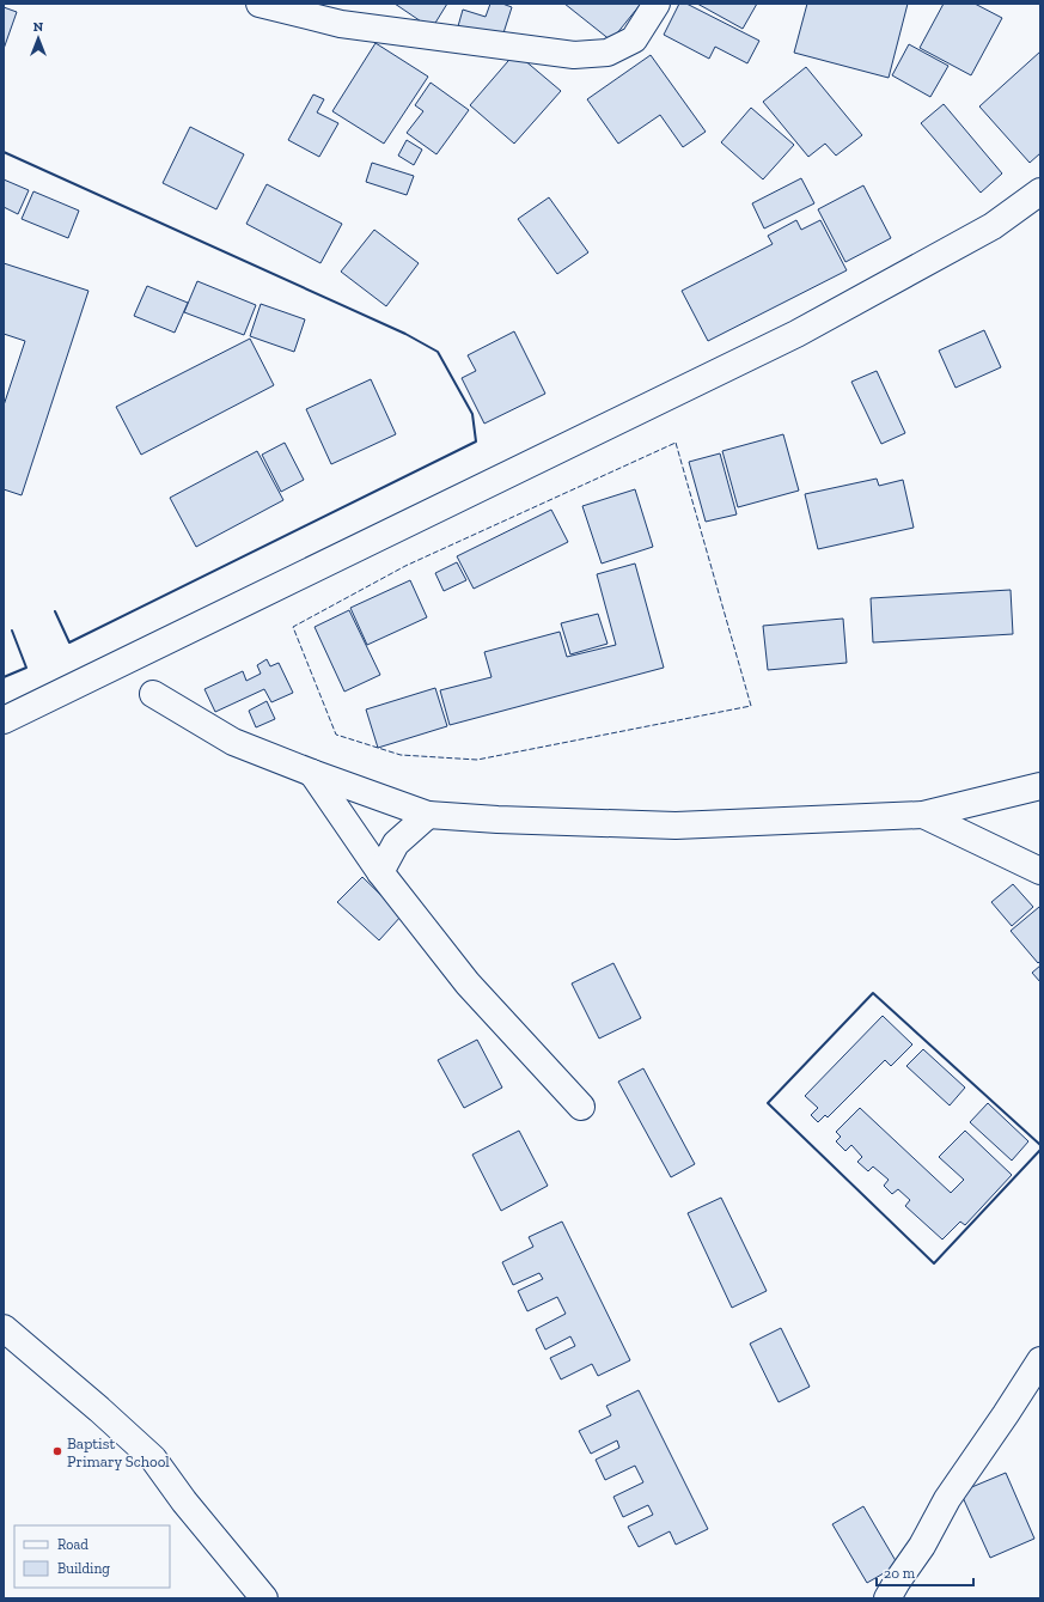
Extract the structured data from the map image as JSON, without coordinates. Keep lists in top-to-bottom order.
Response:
{
  "places": ["Baptist Primary School"],
  "legend": ["Road", "Building"],
  "scale_bar": "20 m",
  "north": "top"
}
